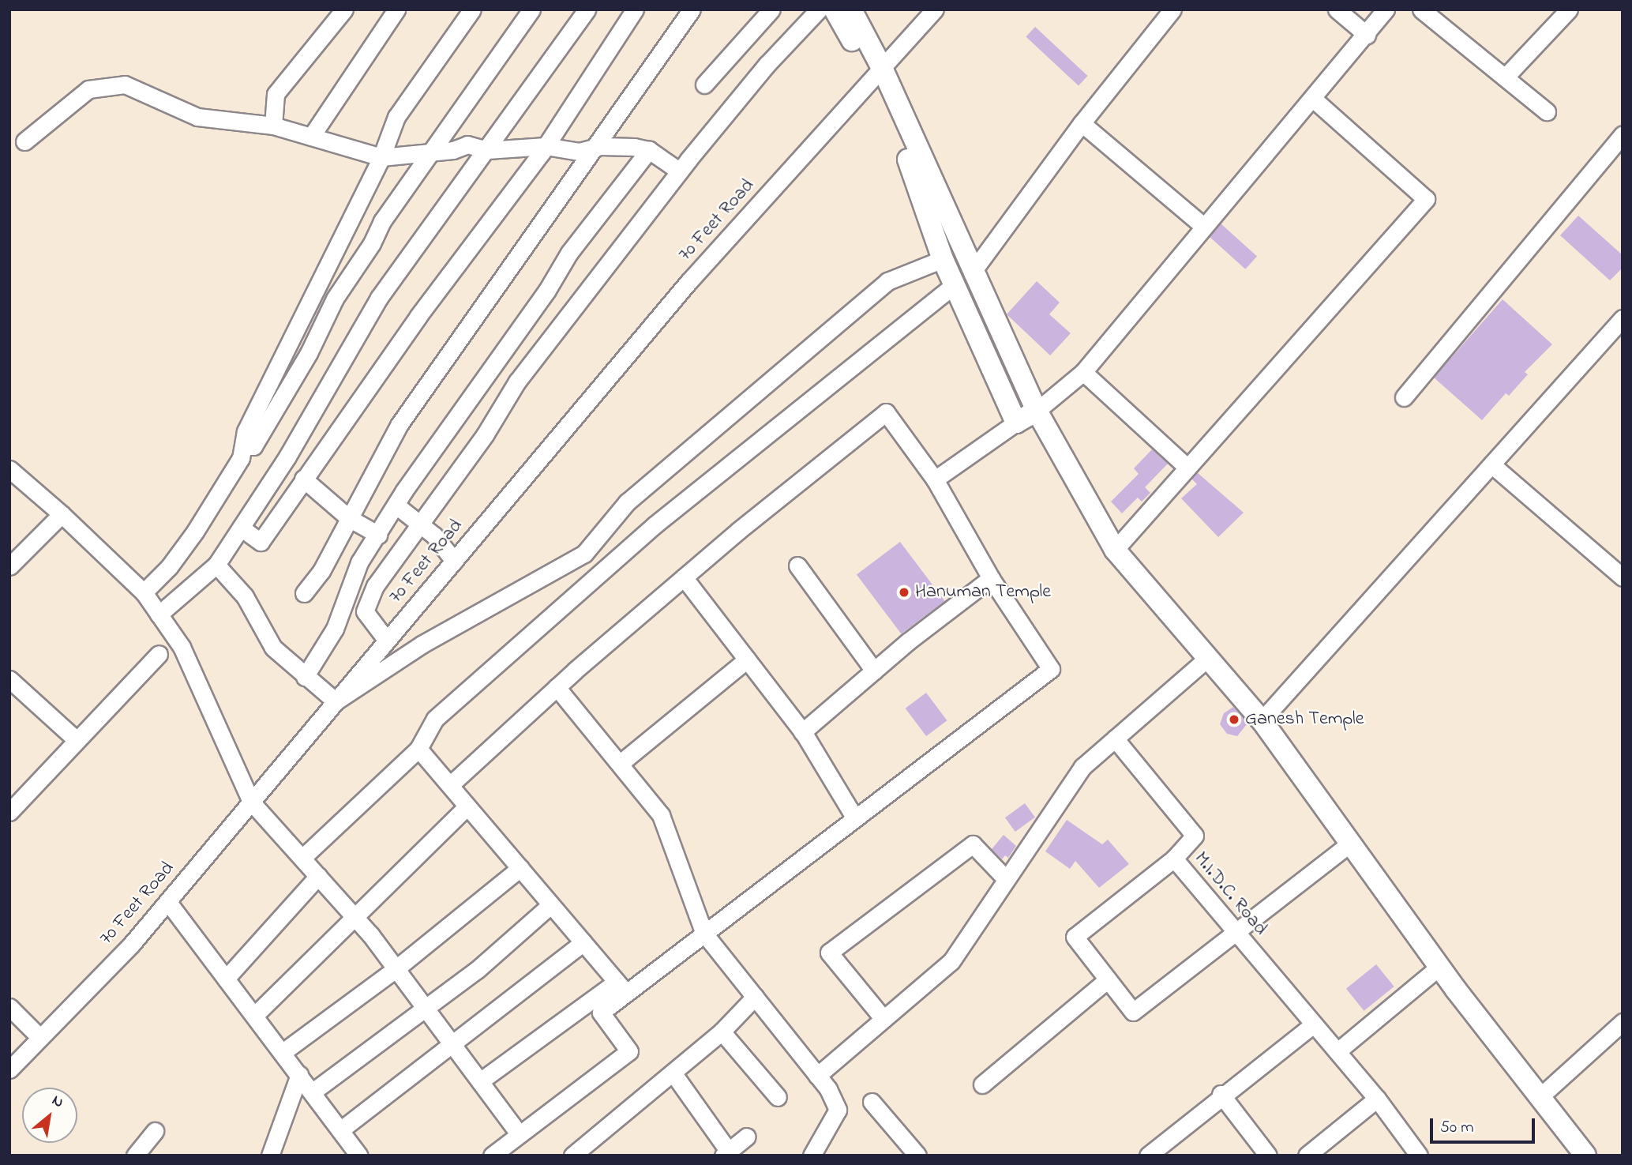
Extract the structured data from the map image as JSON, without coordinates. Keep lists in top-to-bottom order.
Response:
{
  "streets": {
    "street": ["70 Feet Road", "M.I.D.C. Road"]
  },
  "places": ["Hanuman Temple", "Ganesh Temple"],
  "scale_bar": "50 m",
  "north": "top right"
}
